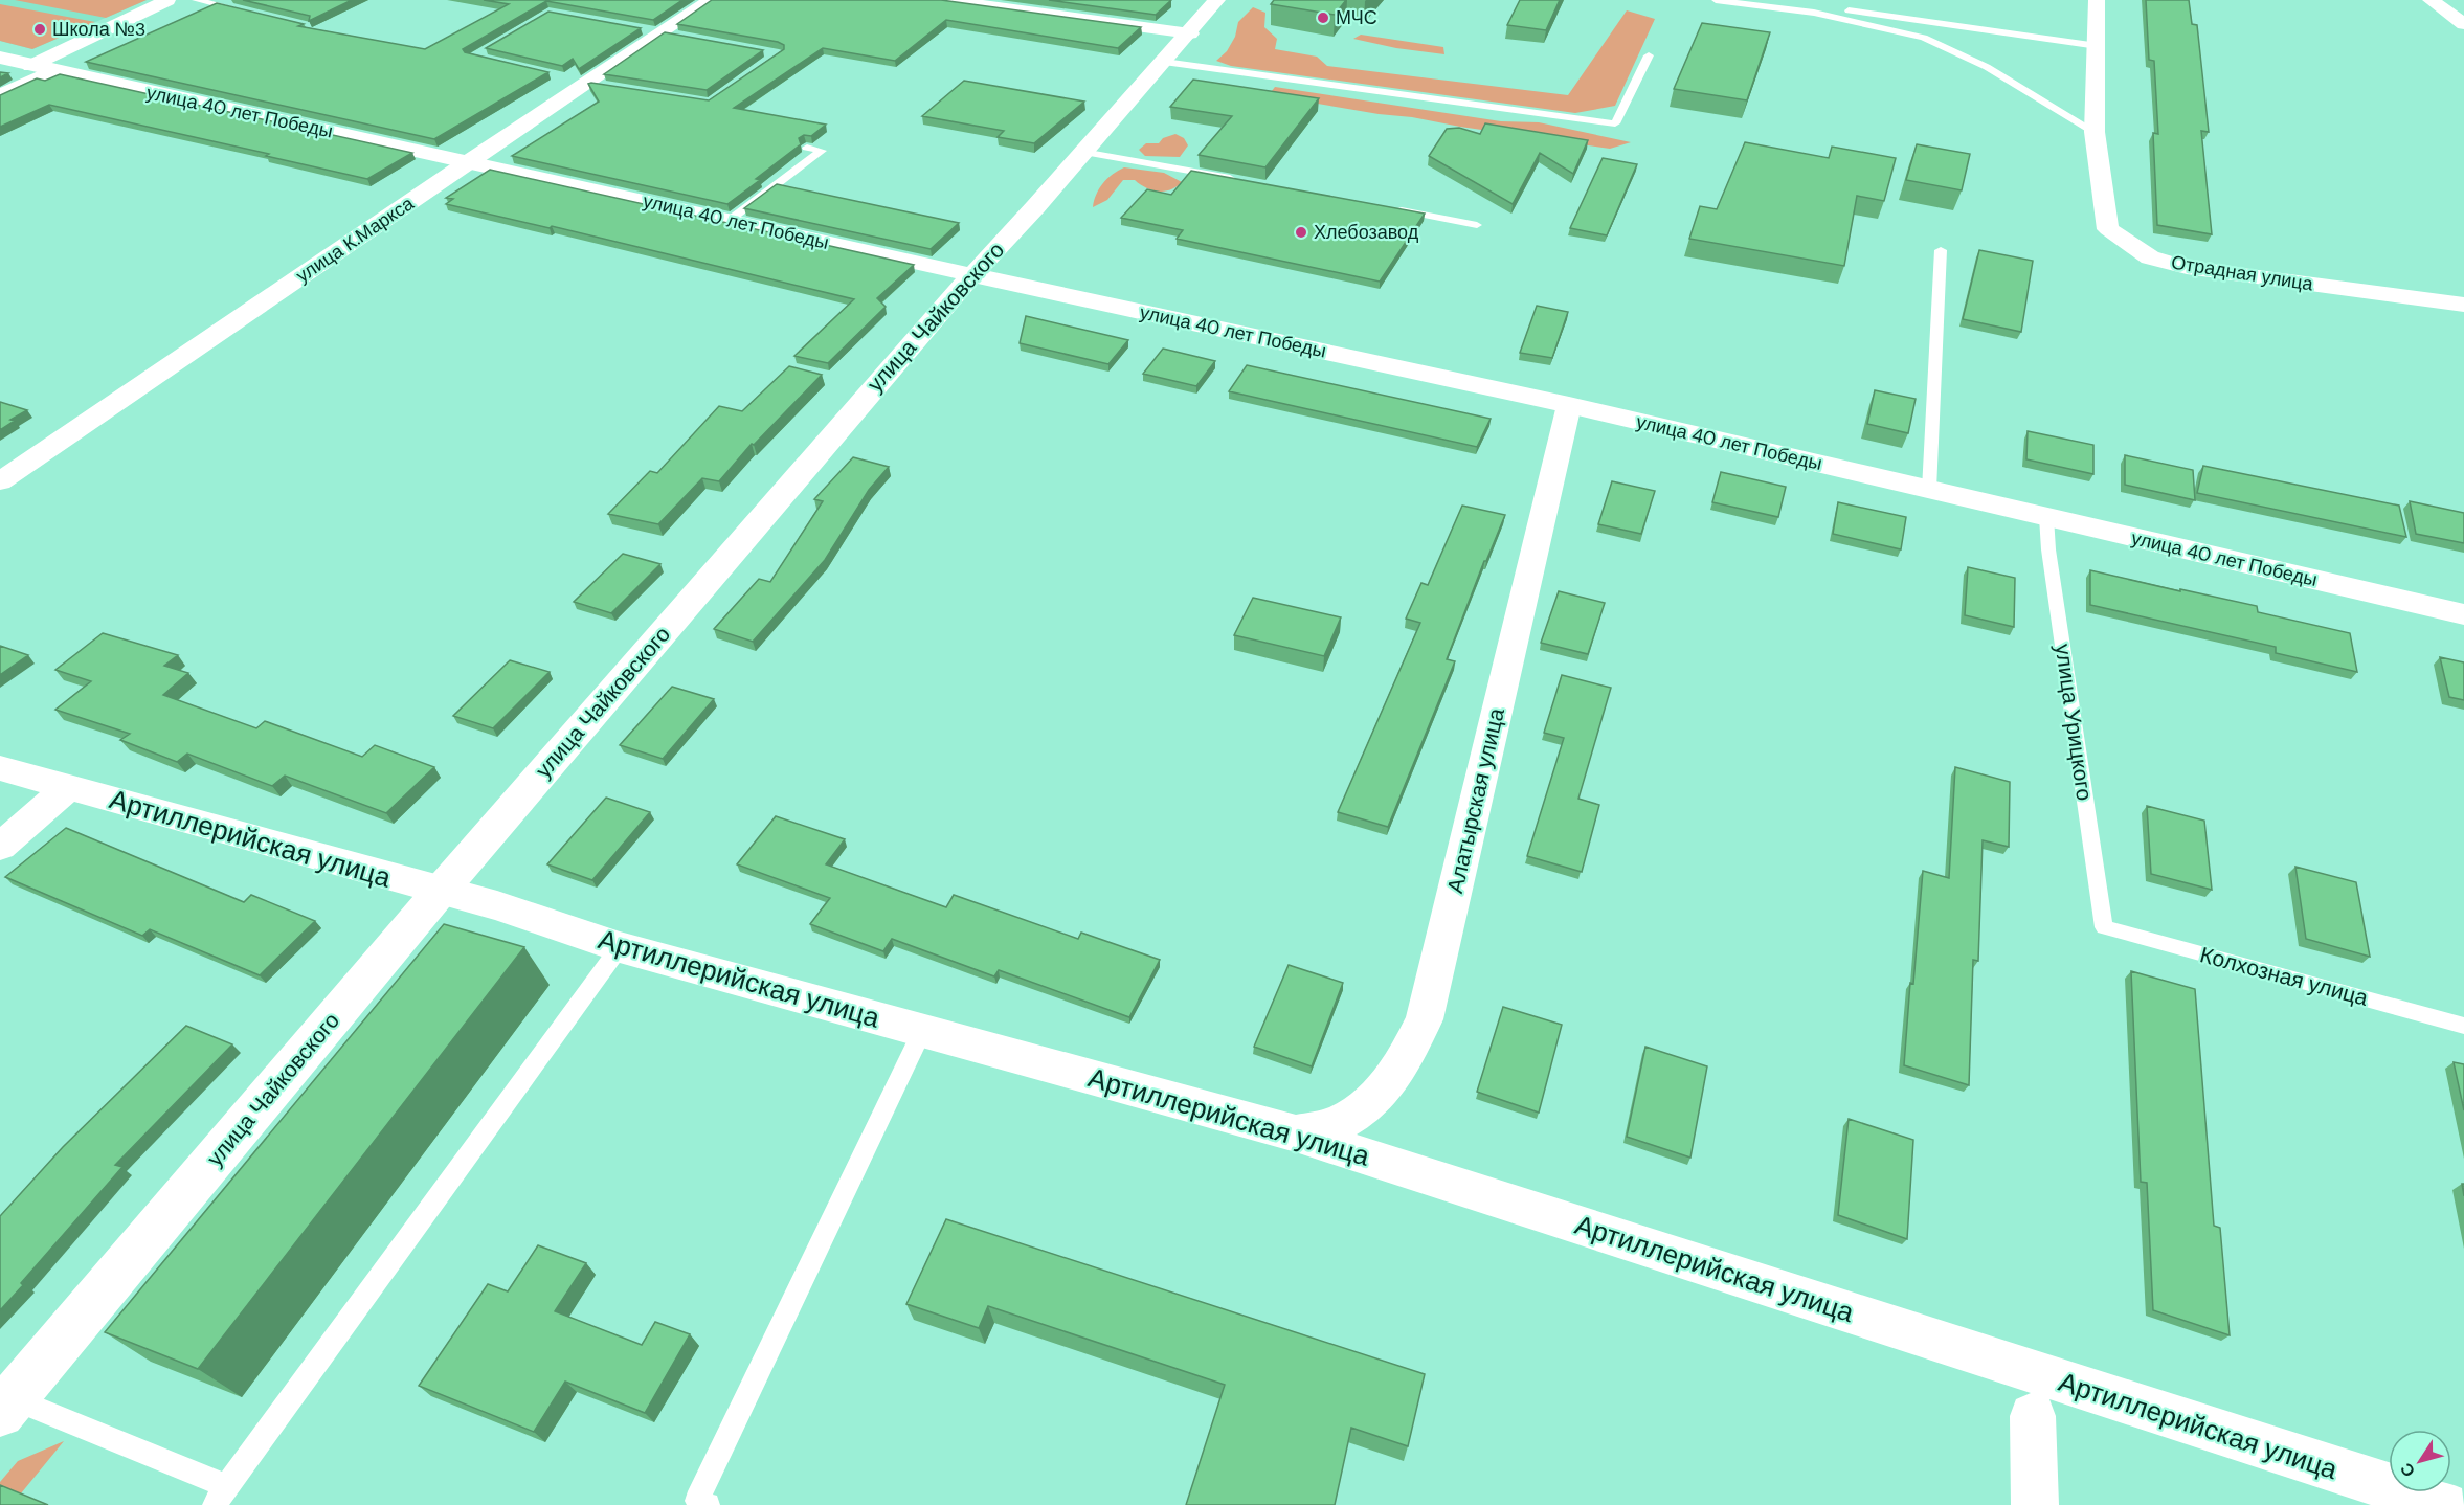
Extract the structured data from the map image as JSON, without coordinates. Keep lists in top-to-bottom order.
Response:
{
  "streets": {
    "street": [
      "улица 40 лет Победы",
      "улица К.Маркса",
      "Отрадная улица",
      "улица Чайковского",
      "Алатырская улица",
      "Артиллерийская улица"
    ],
    "lane": ["улица Урицкого", "Колхозная улица"]
  },
  "crossings": [
    ["улица 40 лет Победы", "улица К.Маркса"],
    ["улица 40 лет Победы", "улица Чайковского"],
    ["улица 40 лет Победы", "улица Урицкого"],
    ["улица 40 лет Победы", "Алатырская улица"],
    ["улица Чайковского", "Артиллерийская улица"],
    ["улица Урицкого", "Колхозная улица"],
    ["Алатырская улица", "Артиллерийская улица"]
  ],
  "places": ["МЧС", "Школа №3", "Хлебозавод"],
  "north": "bottom left"
}
